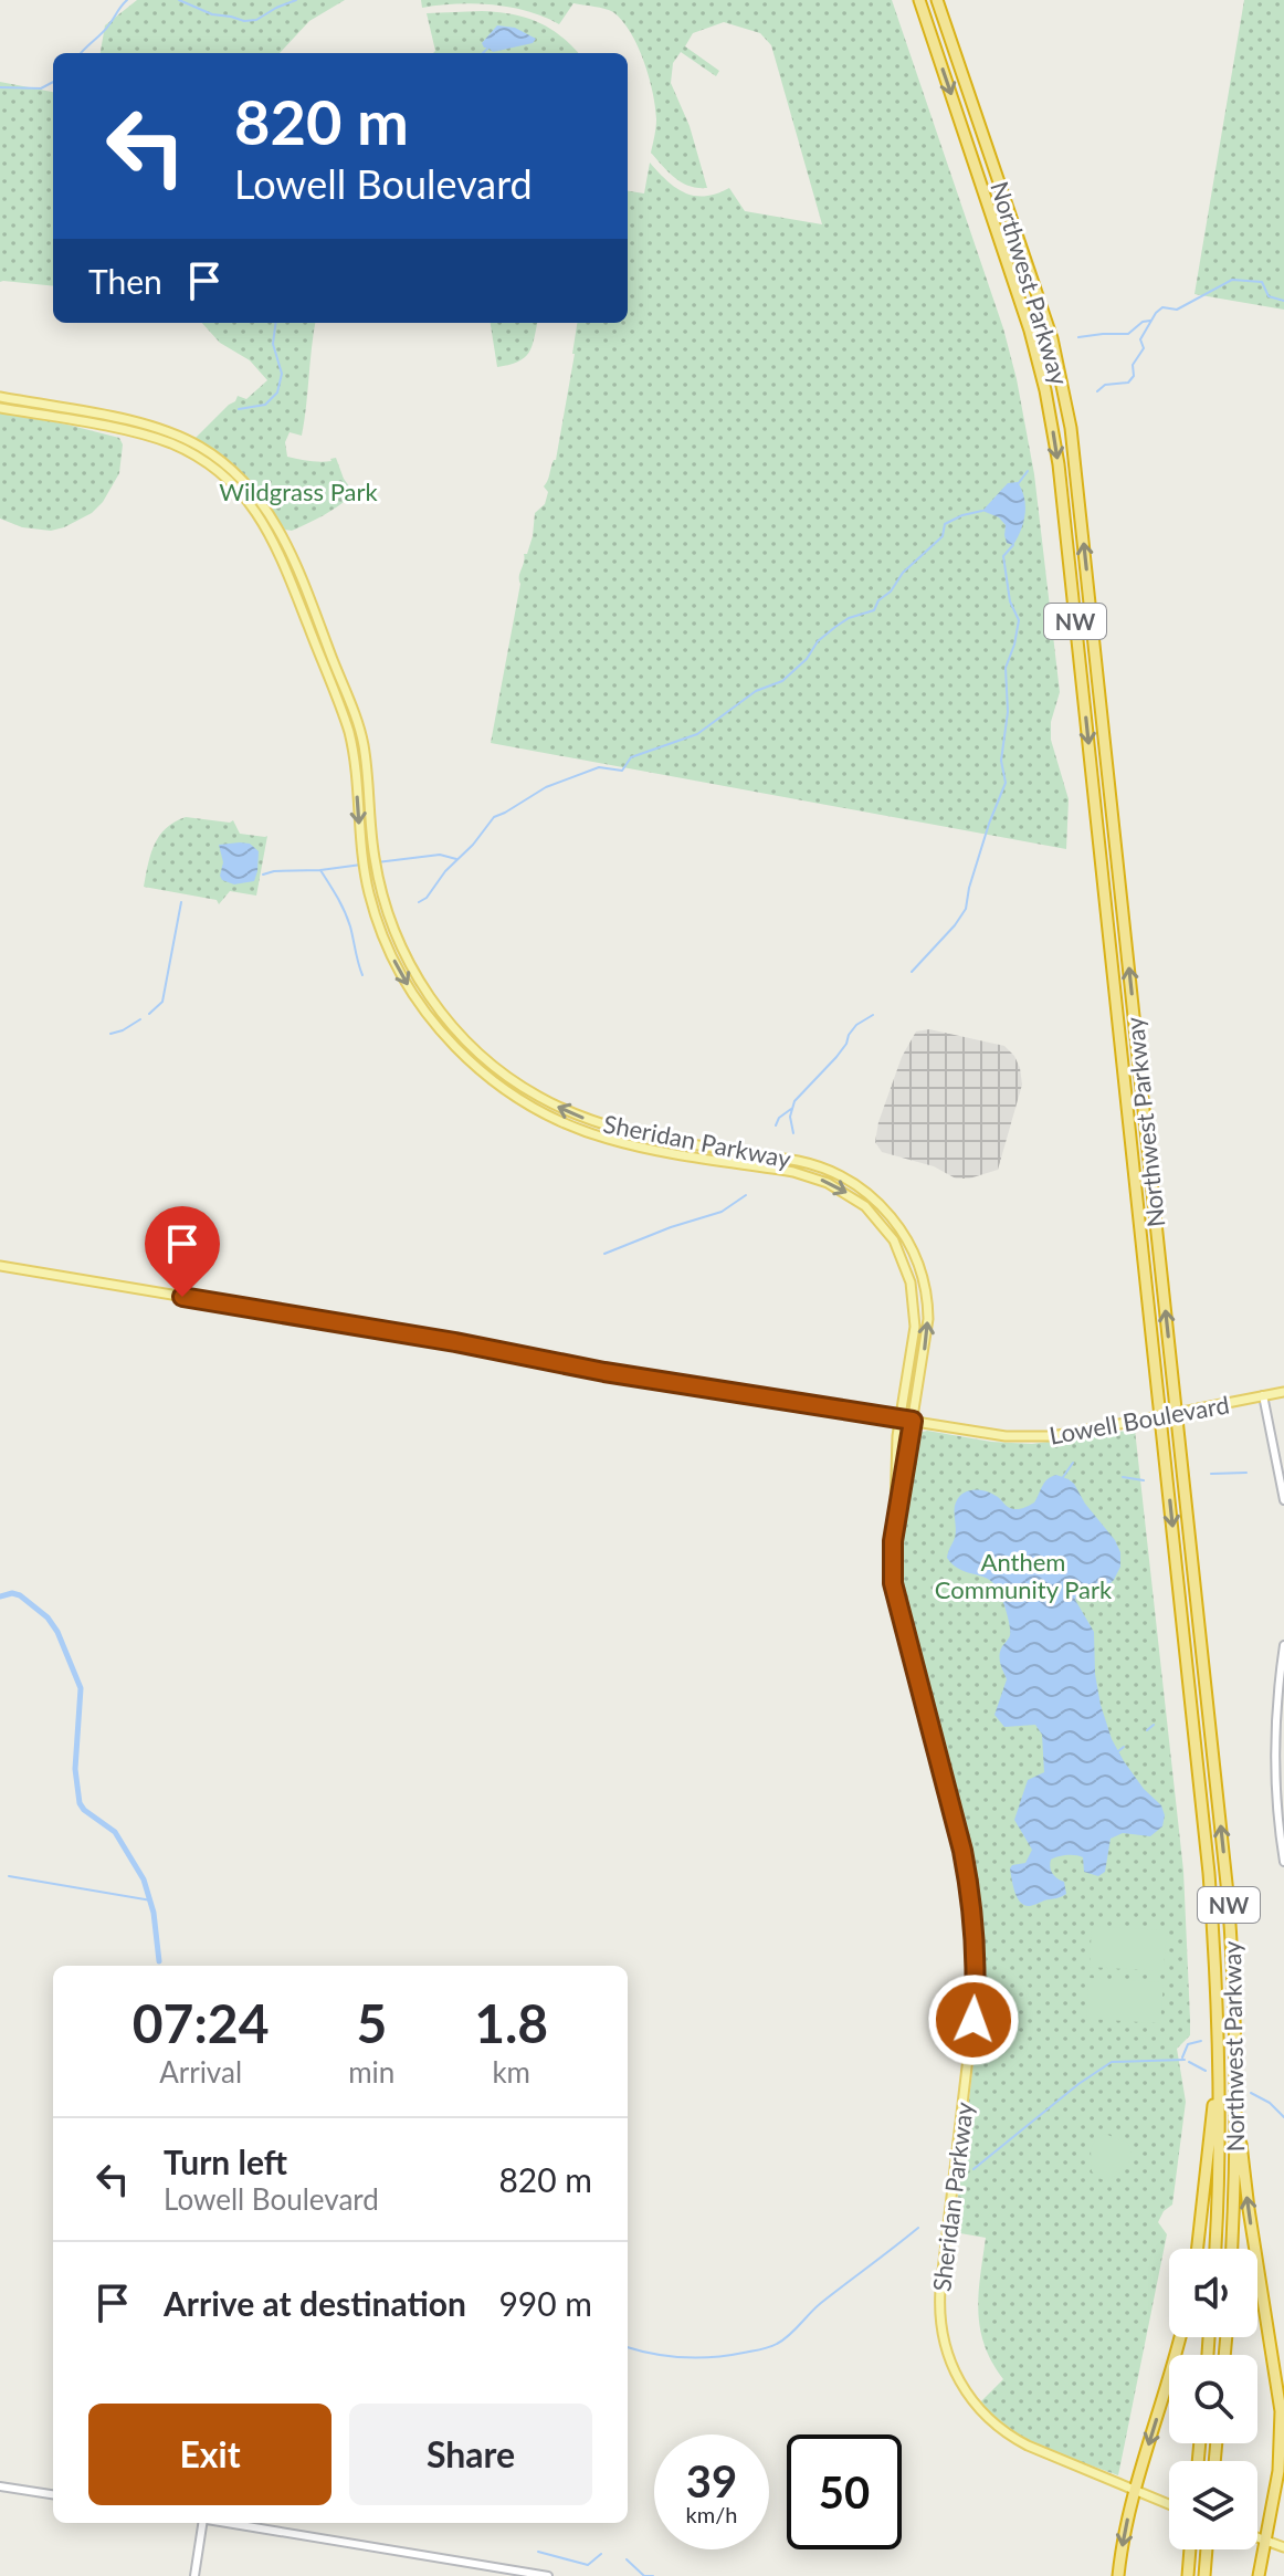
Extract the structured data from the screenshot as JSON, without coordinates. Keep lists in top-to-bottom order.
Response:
{
  "streets": {
    "highway": ["Northwest Parkway", "NW"],
    "main road": ["Sheridan Parkway", "Lowell Boulevard"]
  },
  "crossings": [
    ["Sheridan Parkway", "Lowell Boulevard"]
  ],
  "parks": ["Wildgrass Park", "Anthem Community Park"],
  "page": {
    "turn": ["820 m", "Lowell Boulevard"],
    "then": "Then",
    "eta": [
      "07:24",
      "Arrival",
      "5",
      "min",
      "1.8",
      "km"
    ],
    "list": [
      {
        "name": "Turn left",
        "note": "Lowell Boulevard",
        "value": "820 m"
      },
      {
        "name": "Arrive at destination",
        "value": "990 m"
      }
    ],
    "buttons": ["Exit", "Share"],
    "speed": "39 km/h",
    "limit": "50"
  }
}
